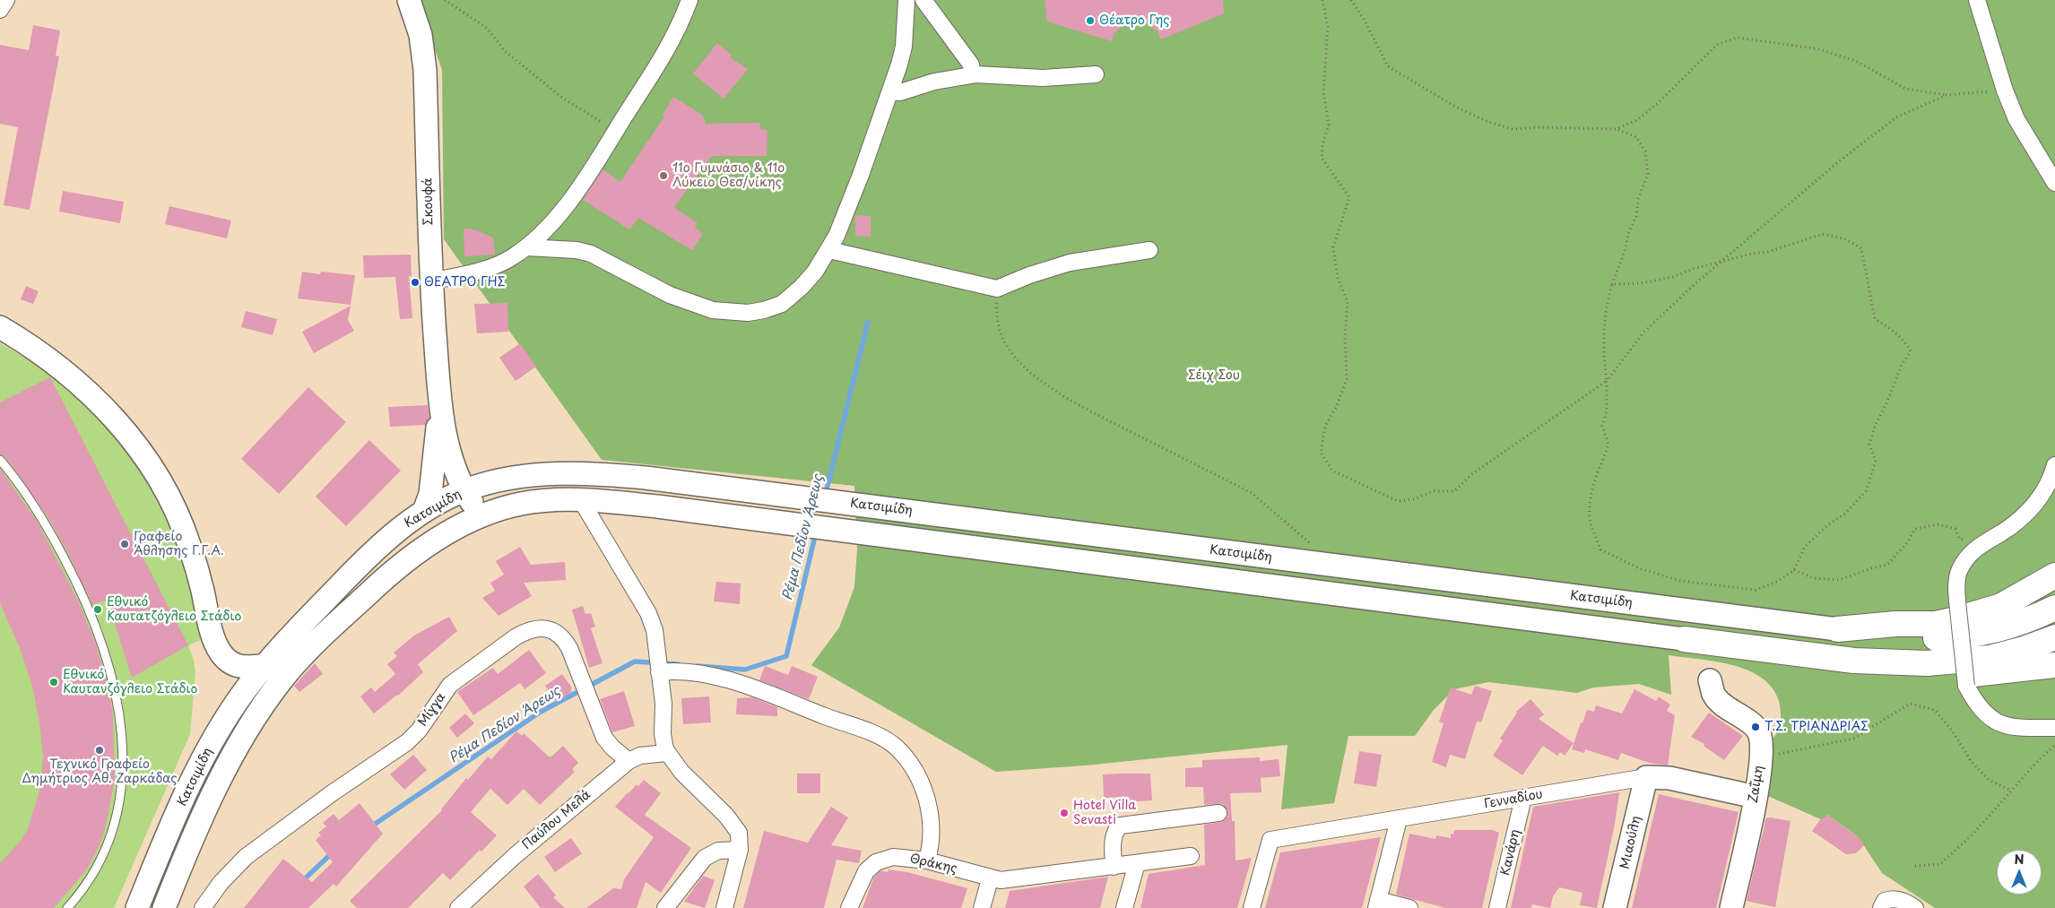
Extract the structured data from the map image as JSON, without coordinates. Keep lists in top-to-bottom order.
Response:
{
  "streets": {
    "main road": [
      "Σκουφά",
      "Κατσιμίδη",
      "Ζαΐμη",
      "Γενναδίου",
      "Μιαούλη"
    ],
    "street": [
      "Μίγγα",
      "Παύλου Μελά",
      "Κανάρη",
      "Θράκης"
    ]
  },
  "crossings": [
    ["Σκουφά", "Κατσιμίδη"],
    ["Μίγγα", "Παύλου Μελά"],
    ["Ζαΐμη", "Γενναδίου"],
    ["Γενναδίου", "Μιαούλη"],
    ["Γενναδίου", "Κανάρη"]
  ],
  "water": ["Ρέμα Πεδίον Άρεως"],
  "parks": ["Σέιχ Σου"],
  "places": [
    "Θέατρο Γης",
    "11ο Γυμνάσιο & 11ο Λύκειο Θεσ/νίκης",
    "ΘΕΑΤΡΟ ΓΗΣ",
    "Γραφείο Άθλησης Γ.Γ.Α.",
    "Εθνικό Καυτατζόγλειο Στάδιο",
    "Εθνικό Καυτανζόγλειο Στάδιο",
    "Τ.Σ. ΤΡΙΑΝΔΡΙΑΣ",
    "Τεχνικό Γραφείο Δημήτριος Αθ. Ζαρκάδας",
    "Hotel Villa Sevasti"
  ],
  "north": "top"
}
